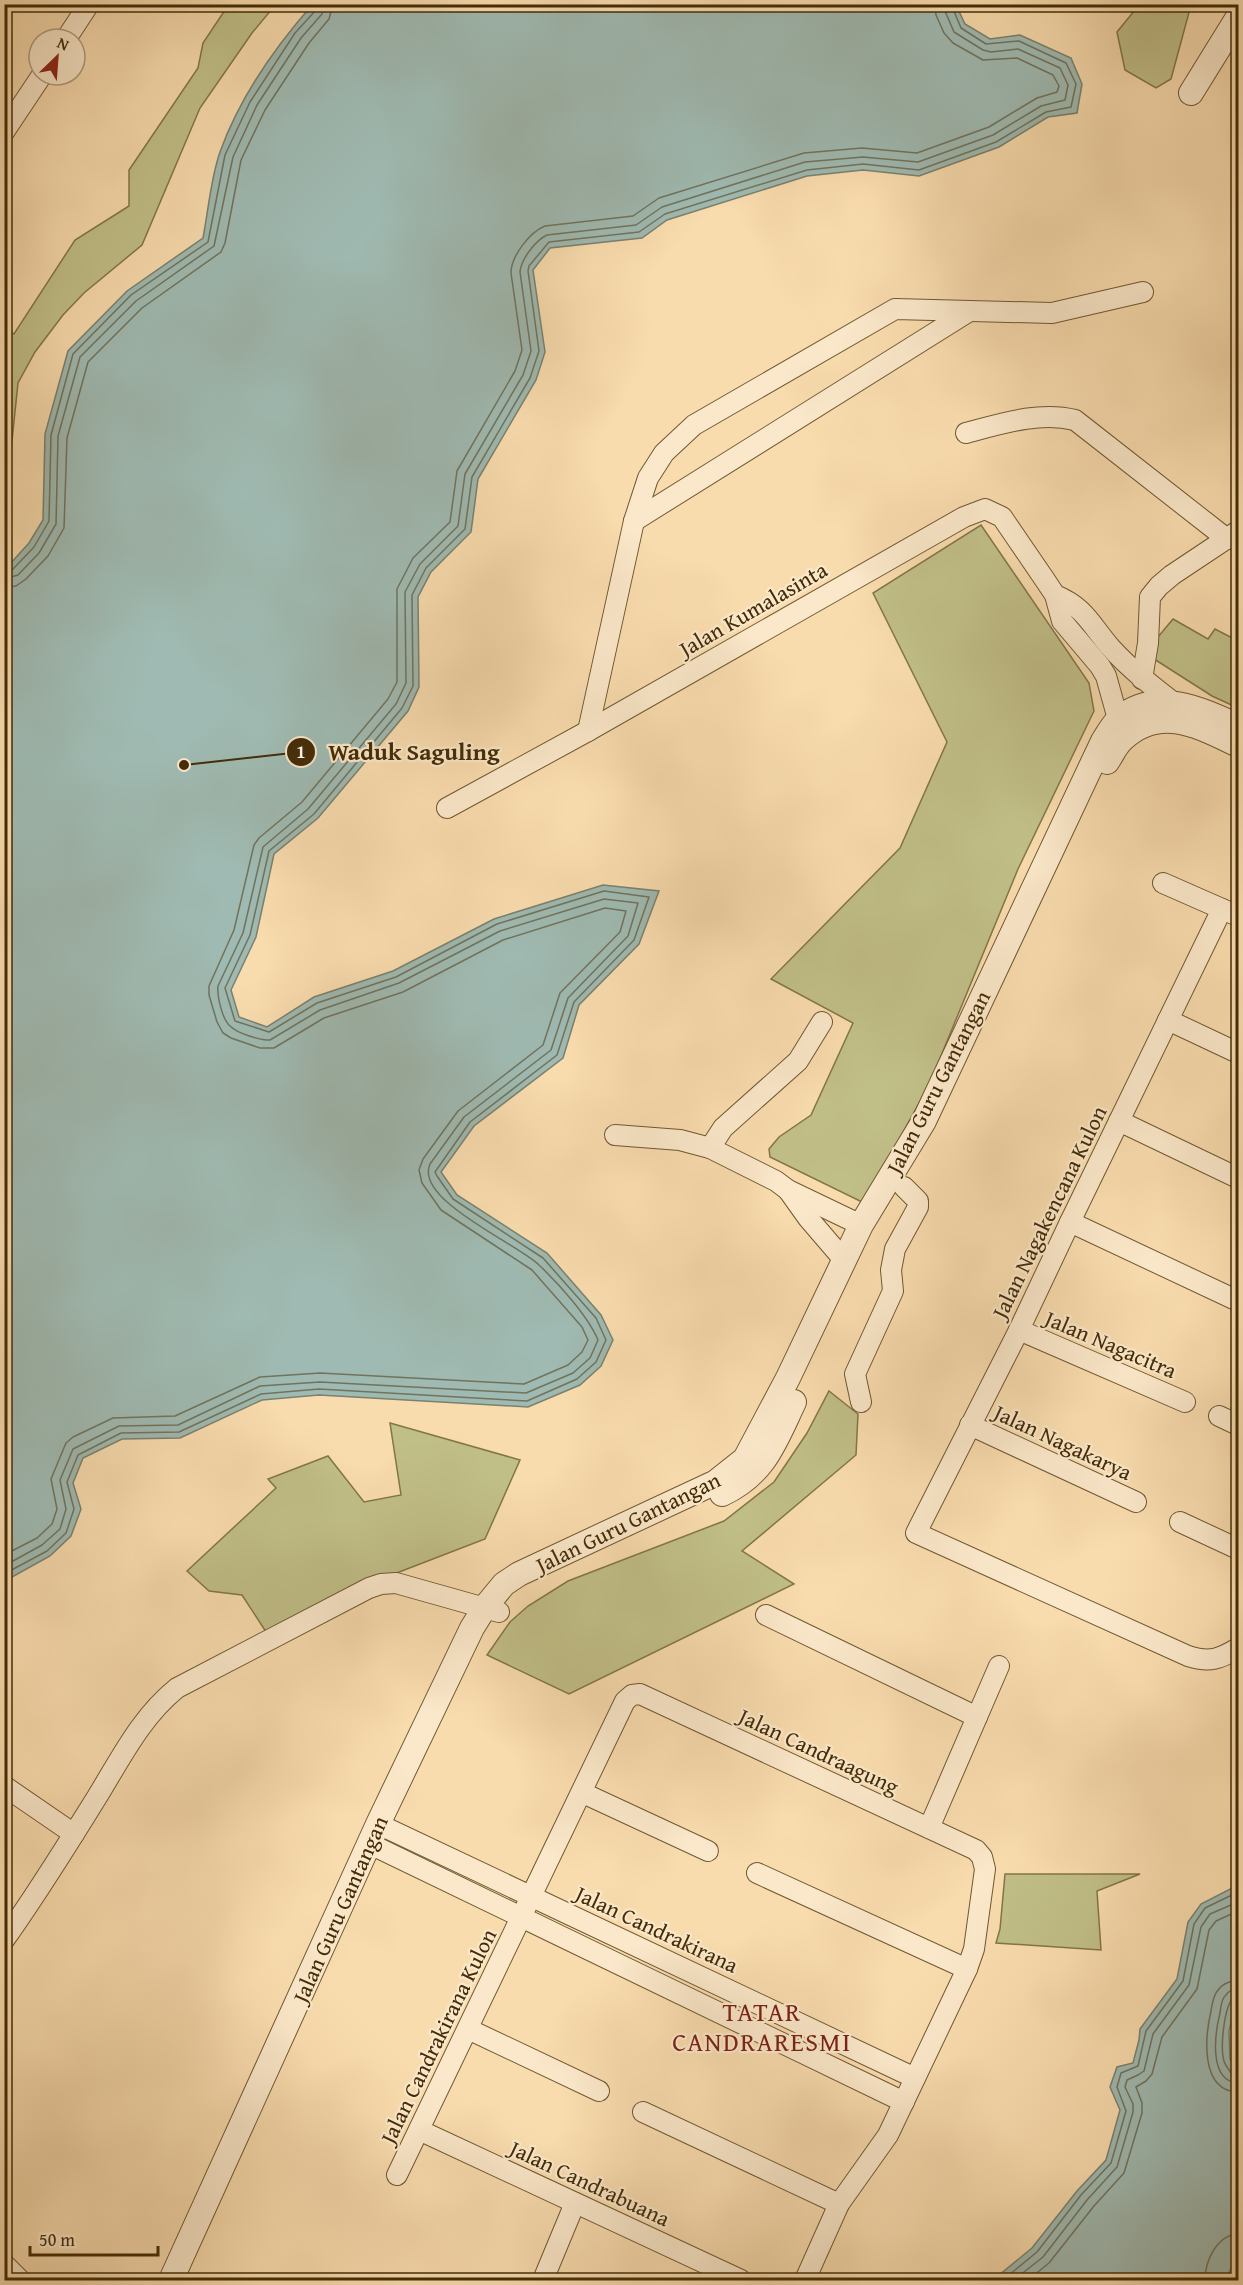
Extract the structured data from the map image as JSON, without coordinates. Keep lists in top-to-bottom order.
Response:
{
  "streets": {
    "street": [
      "Jalan Kumalasinta",
      "Jalan Guru Gantangan",
      "Jalan Nagakencana Kulon",
      "Jalan Nagacitra",
      "Jalan Nagakarya",
      "Jalan Candraagung",
      "Jalan Candrakirana",
      "Jalan Candrakirana Kulon",
      "Jalan Candrabuana"
    ]
  },
  "crossings": [
    ["Jalan Guru Gantangan", "Jalan Candrakirana"],
    ["Jalan Nagakencana Kulon", "Jalan Nagacitra"],
    ["Jalan Nagakencana Kulon", "Jalan Nagakarya"],
    ["Jalan Candraagung", "Jalan Candrakirana Kulon"],
    ["Jalan Candrakirana", "Jalan Candrakirana Kulon"],
    ["Jalan Candrakirana Kulon", "Jalan Candrabuana"]
  ],
  "districts": ["TATAR CANDRARESMI"],
  "places": ["Waduk Saguling"],
  "scale_bar": "50 m",
  "north": "top right"
}
